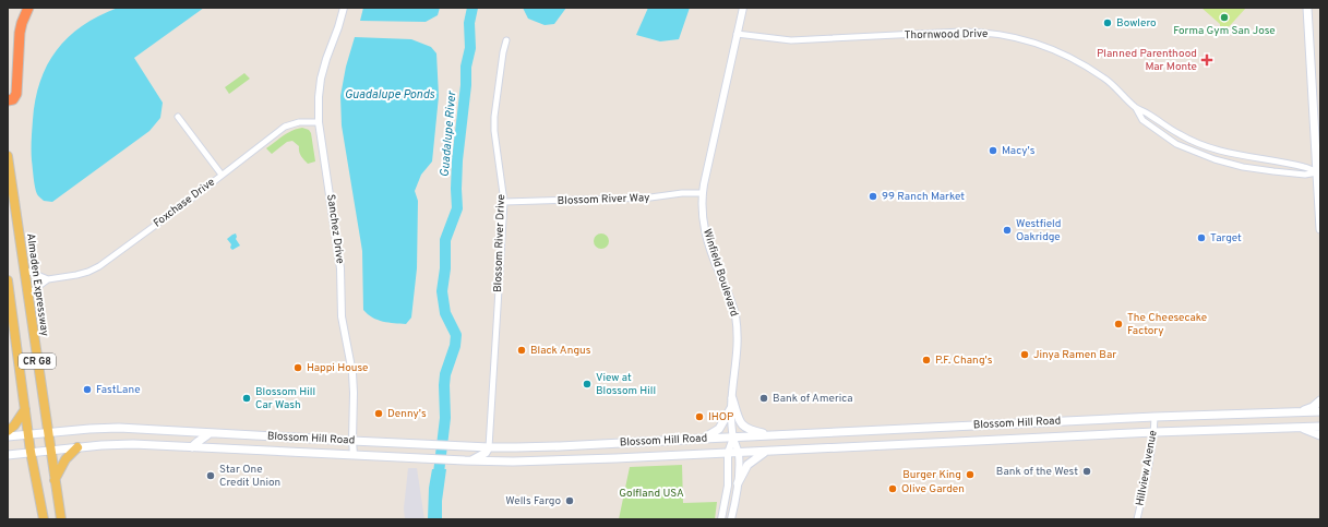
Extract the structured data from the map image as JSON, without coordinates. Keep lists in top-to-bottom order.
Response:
{
  "streets": {
    "main road": ["Almaden Expressway", "CR G8", "Blossom Hill Road"],
    "street": [
      "Thornwood Drive",
      "Blossom River Way",
      "Foxchase Drive",
      "Sanchez Drive",
      "Blossom River Drive",
      "Winfield Boulevard",
      "Hillview Avenue"
    ]
  },
  "crossings": [
    ["Thornwood Drive", "Winfield Boulevard"],
    ["Blossom River Way", "Blossom River Drive"],
    ["Blossom River Way", "Winfield Boulevard"],
    ["Foxchase Drive", "Sanchez Drive"],
    ["Foxchase Drive", "Almaden Expressway"],
    ["Sanchez Drive", "Blossom Hill Road"],
    ["Blossom River Drive", "Blossom Hill Road"],
    ["Winfield Boulevard", "Blossom Hill Road"],
    ["Almaden Expressway", "Blossom Hill Road"],
    ["CR G8", "Blossom Hill Road"],
    ["Blossom Hill Road", "Hillview Avenue"]
  ],
  "water": ["Guadalupe Ponds", "Guadalupe River"],
  "parks": ["Golfland USA"],
  "places": {
    "other": [
      "Forma Gym San Jose",
      "Bowlero",
      "Macy's",
      "99 Ranch Market",
      "Westfield Oakridge",
      "Target",
      "The Cheesecake Factory",
      "Black Angus",
      "Jinya Ramen Bar",
      "P.F. Chang's",
      "Happi House",
      "View at Blossom Hill",
      "FastLane",
      "Blossom Hill Car Wash",
      "Bank of America",
      "Denny's",
      "IHOP",
      "Bank of the West",
      "Burger King",
      "Star One Credit Union",
      "Olive Garden",
      "Wells Fargo"
    ],
    "health": ["Planned Parenthood Mar Monte"]
  }
}
